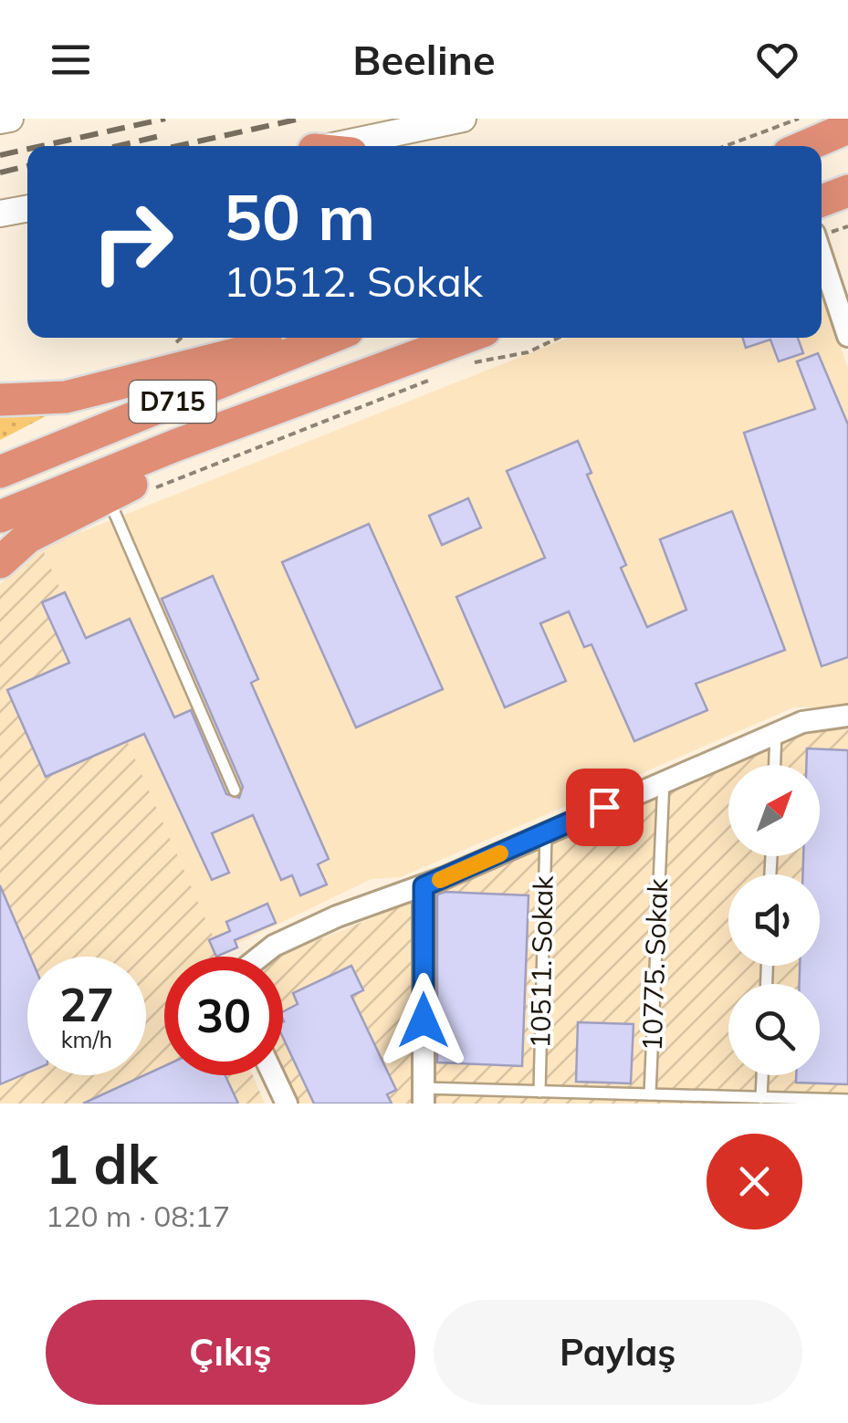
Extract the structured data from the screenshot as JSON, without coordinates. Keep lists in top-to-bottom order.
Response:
{
  "streets": {
    "highway": ["D715"],
    "lane": ["10511. Sokak", "10775. Sokak"]
  },
  "north": "top right",
  "page": {
    "header": "Beeline",
    "turn": ["50 m", "10512. Sokak"],
    "speed": "27 km/h",
    "limit": "30",
    "heading": ["1 dk", "120 m · 08:17"],
    "buttons": ["Çıkış", "Paylaş"]
  }
}
